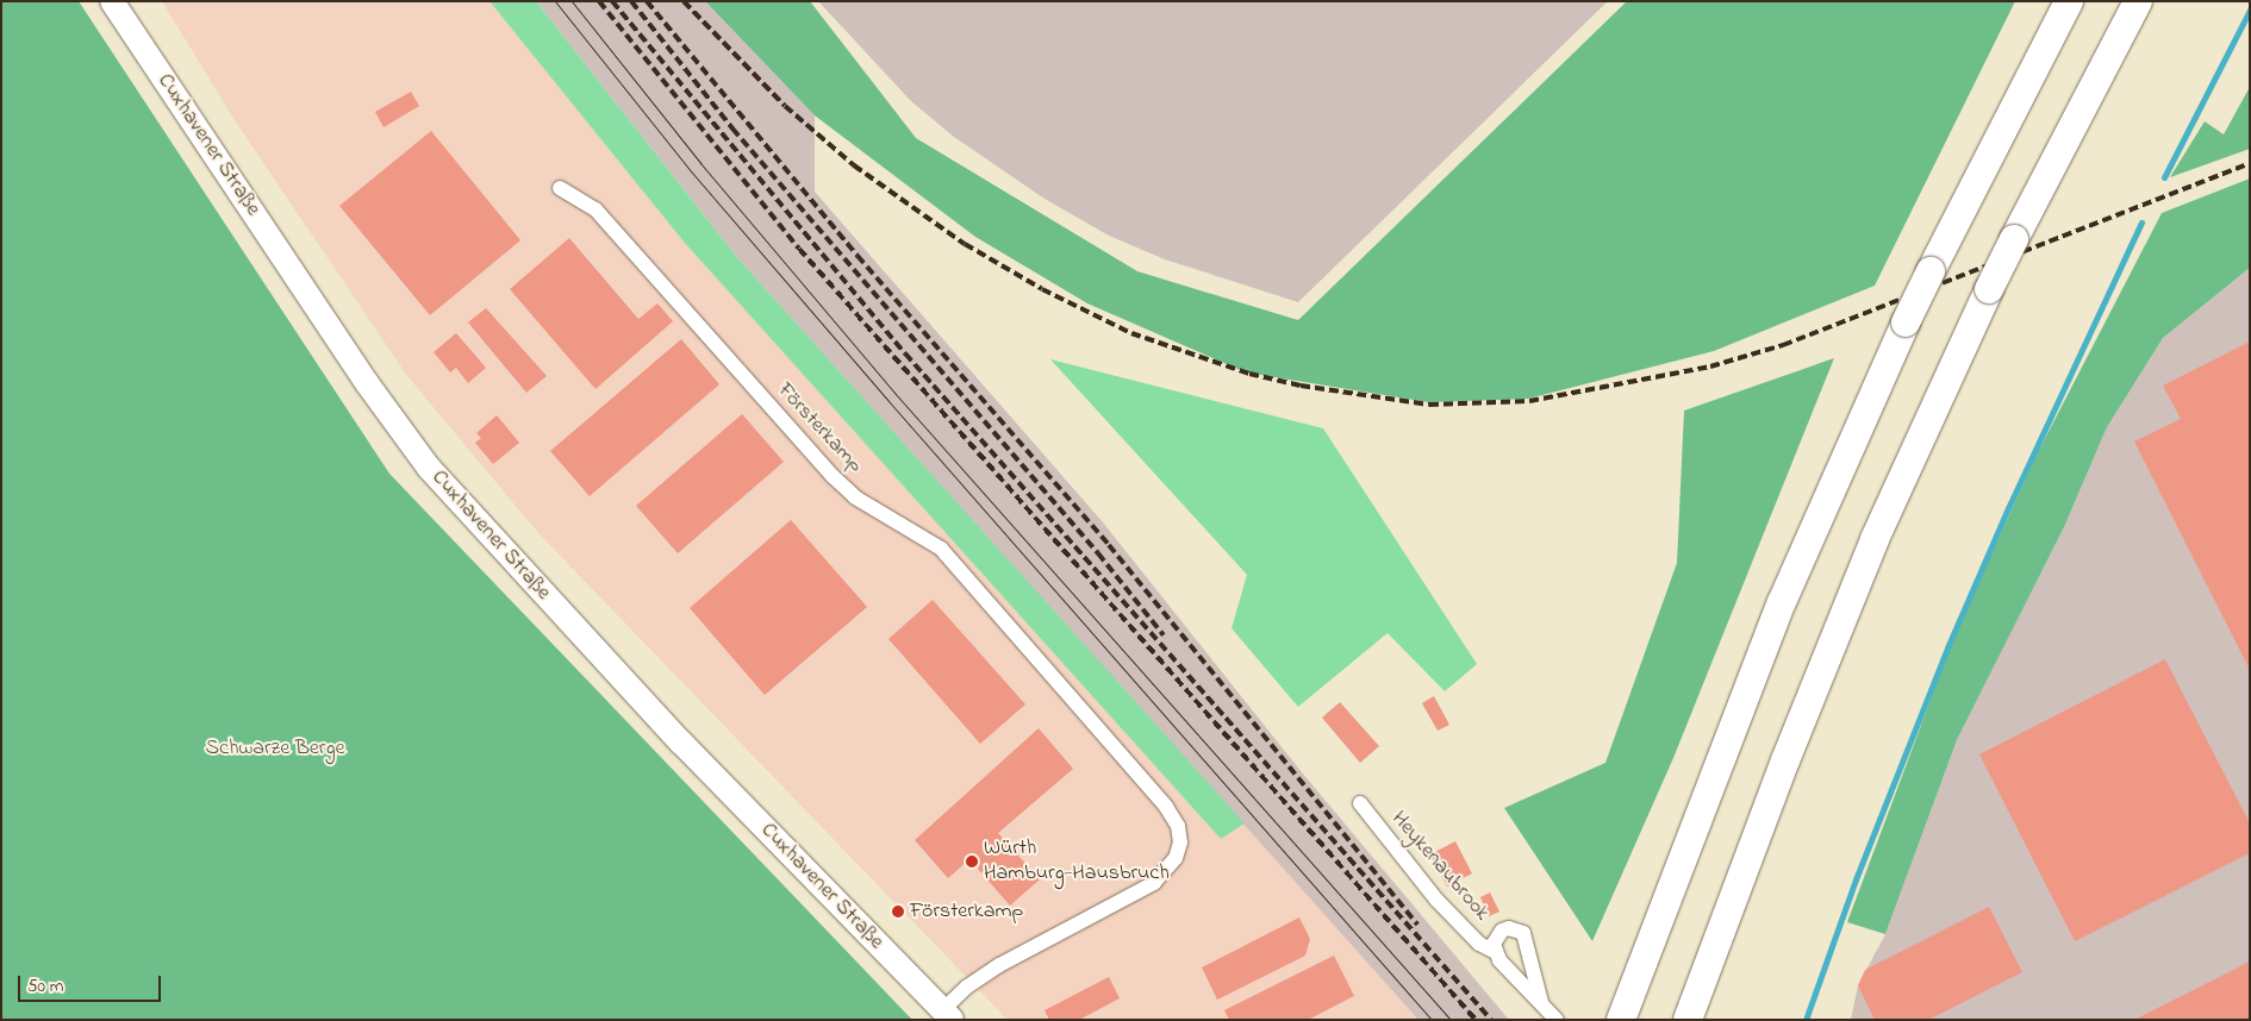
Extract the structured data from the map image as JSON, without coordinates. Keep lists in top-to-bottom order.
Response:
{
  "streets": {
    "main road": ["Cuxhavener Straße"],
    "street": ["Försterkamp", "Heykenaubrook"]
  },
  "crossings": [
    ["Cuxhavener Straße", "Försterkamp"]
  ],
  "parks": ["Schwarze Berge"],
  "places": ["Würth Hamburg-Hausbruch", "Försterkamp"],
  "scale_bar": "50 m"
}
